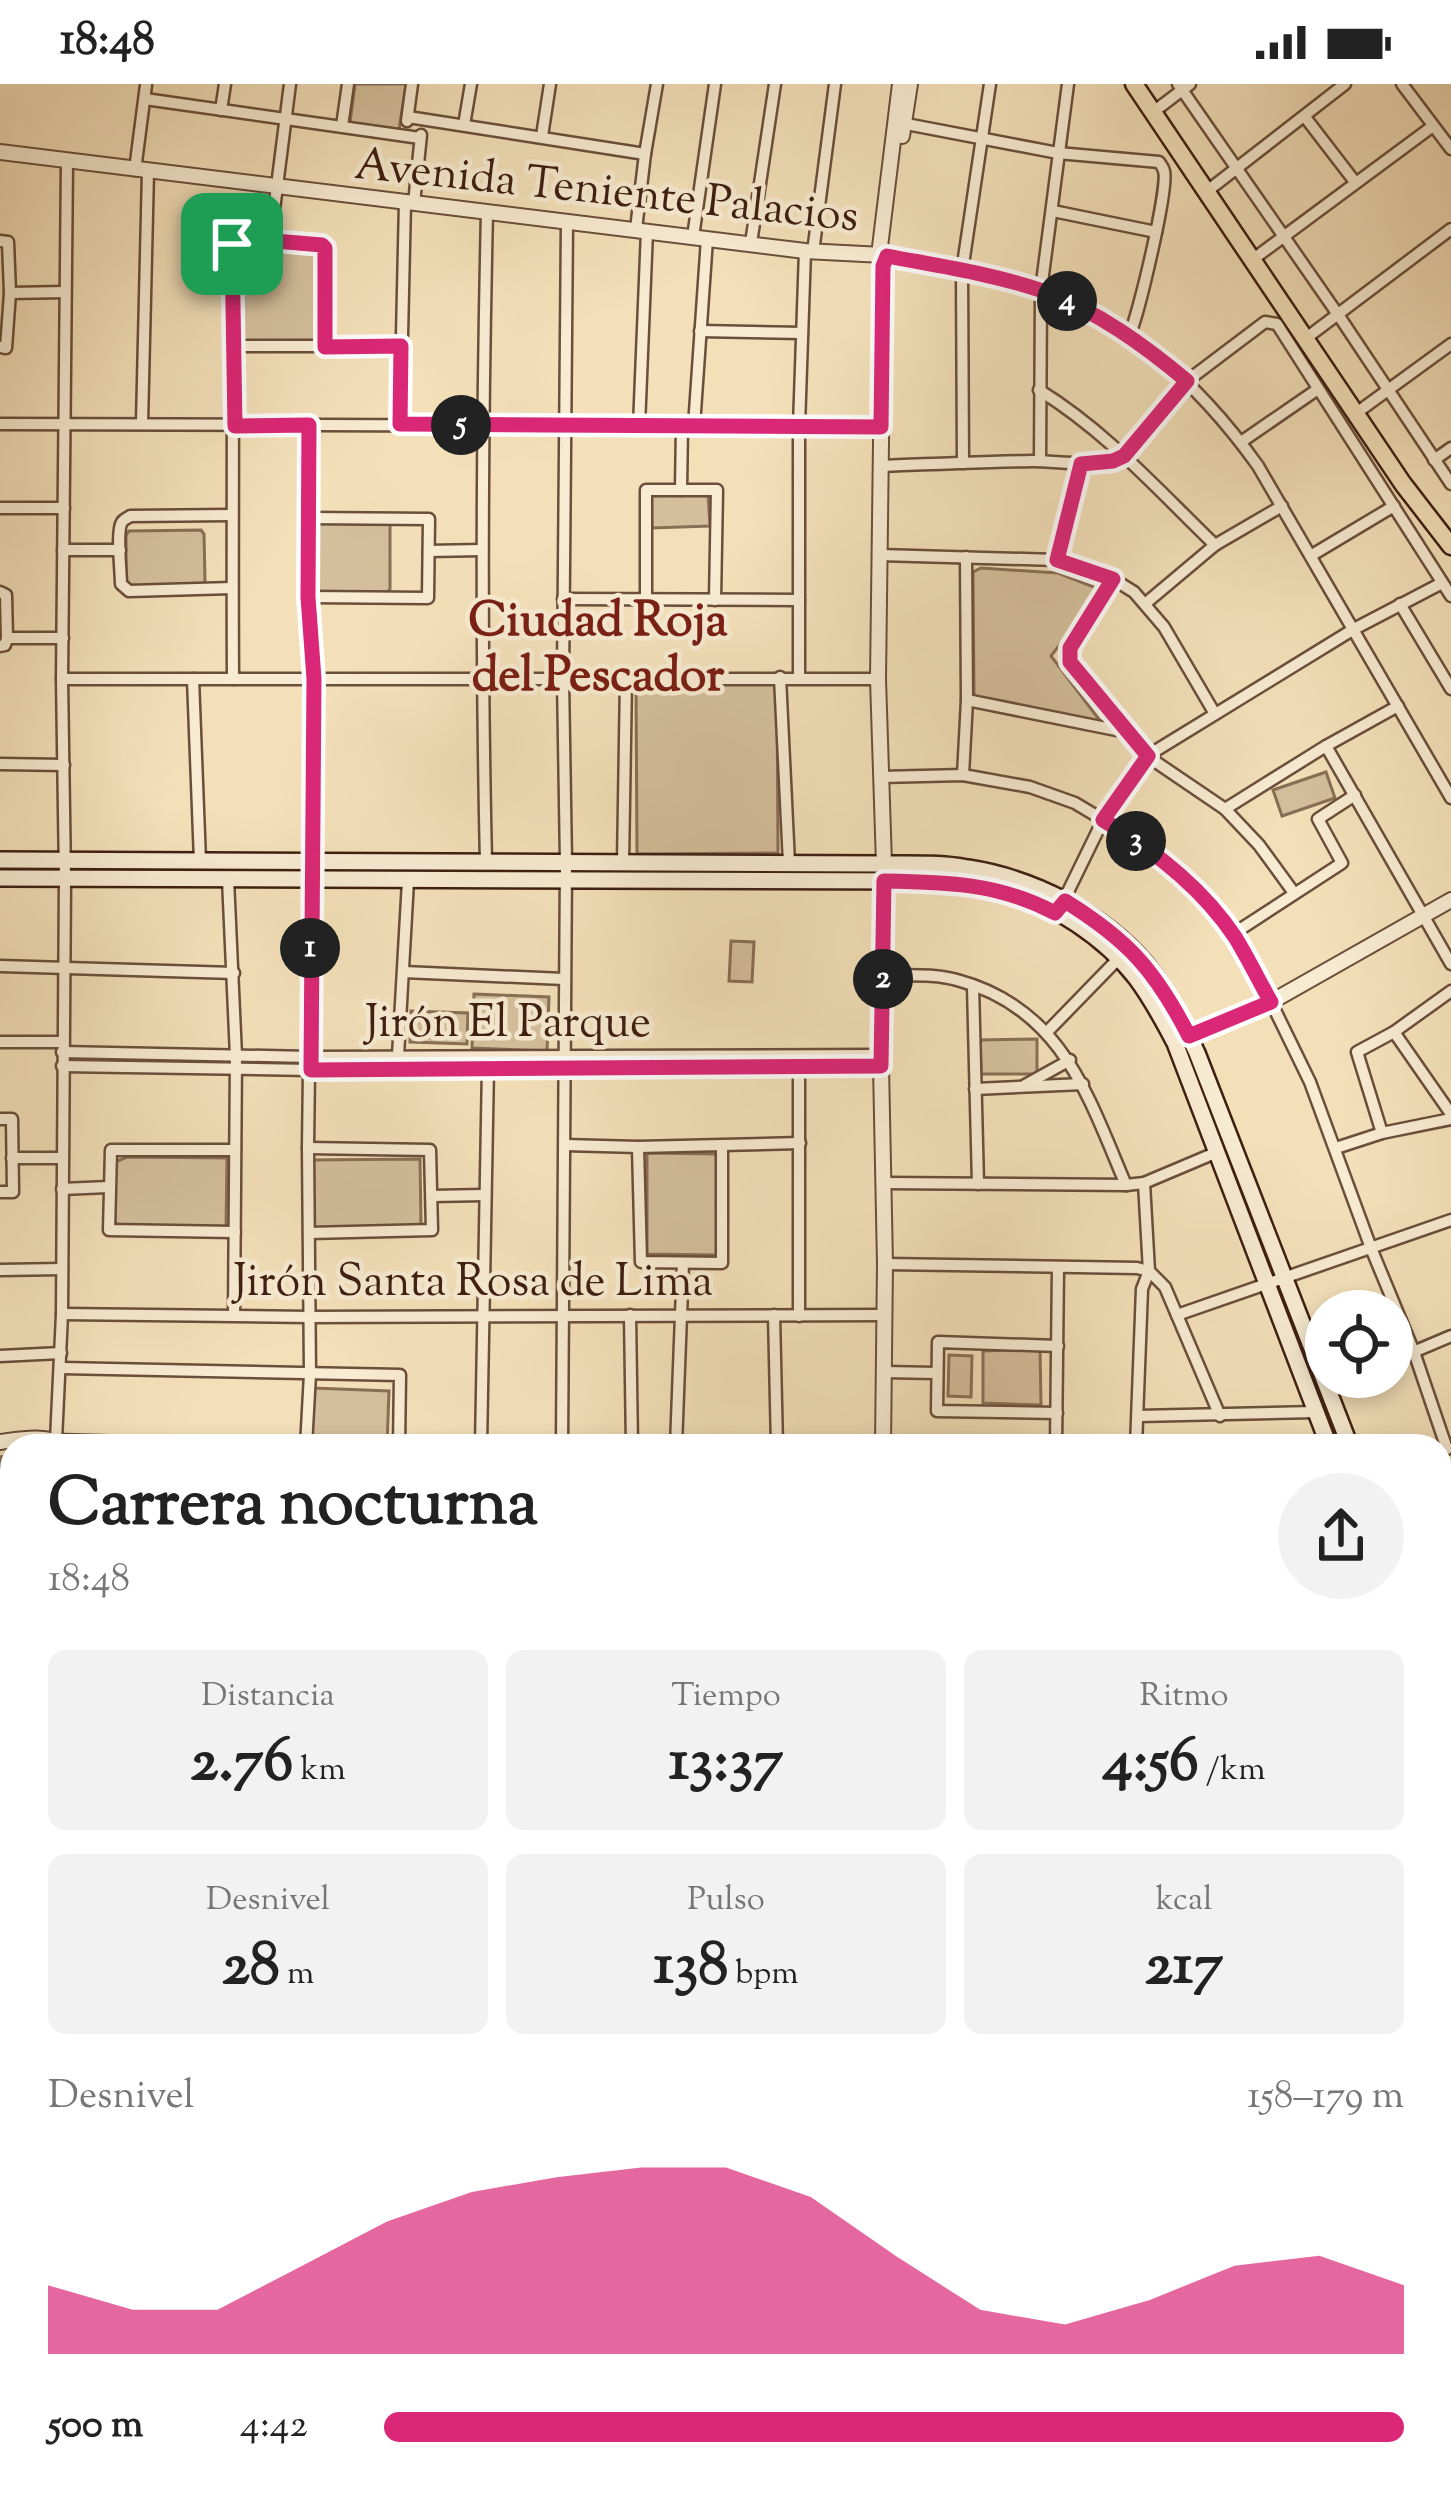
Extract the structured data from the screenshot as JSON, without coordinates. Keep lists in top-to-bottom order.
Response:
{
  "streets": {
    "street": ["Avenida Teniente Palacios", "Jirón El Parque", "Jirón Santa Rosa de Lima"]
  },
  "districts": ["Ciudad Roja del Pescador"],
  "page": {
    "status": "18:48",
    "pins": [
      "4",
      "5",
      "3",
      "1",
      "2"
    ],
    "heading": ["Carrera nocturna", "18:48"],
    "stats": [
      ["Distancia", "2.76 km"],
      ["Tiempo", "13:37"],
      ["Ritmo", "4:56 /km"],
      ["Desnivel", "28 m"],
      ["Pulso", "138 bpm"],
      ["kcal", "217"]
    ],
    "chart": ["Desnivel", "158–179 m"],
    "list": [
      {
        "name": "500 m",
        "note": "4:42"
      }
    ]
  }
}
